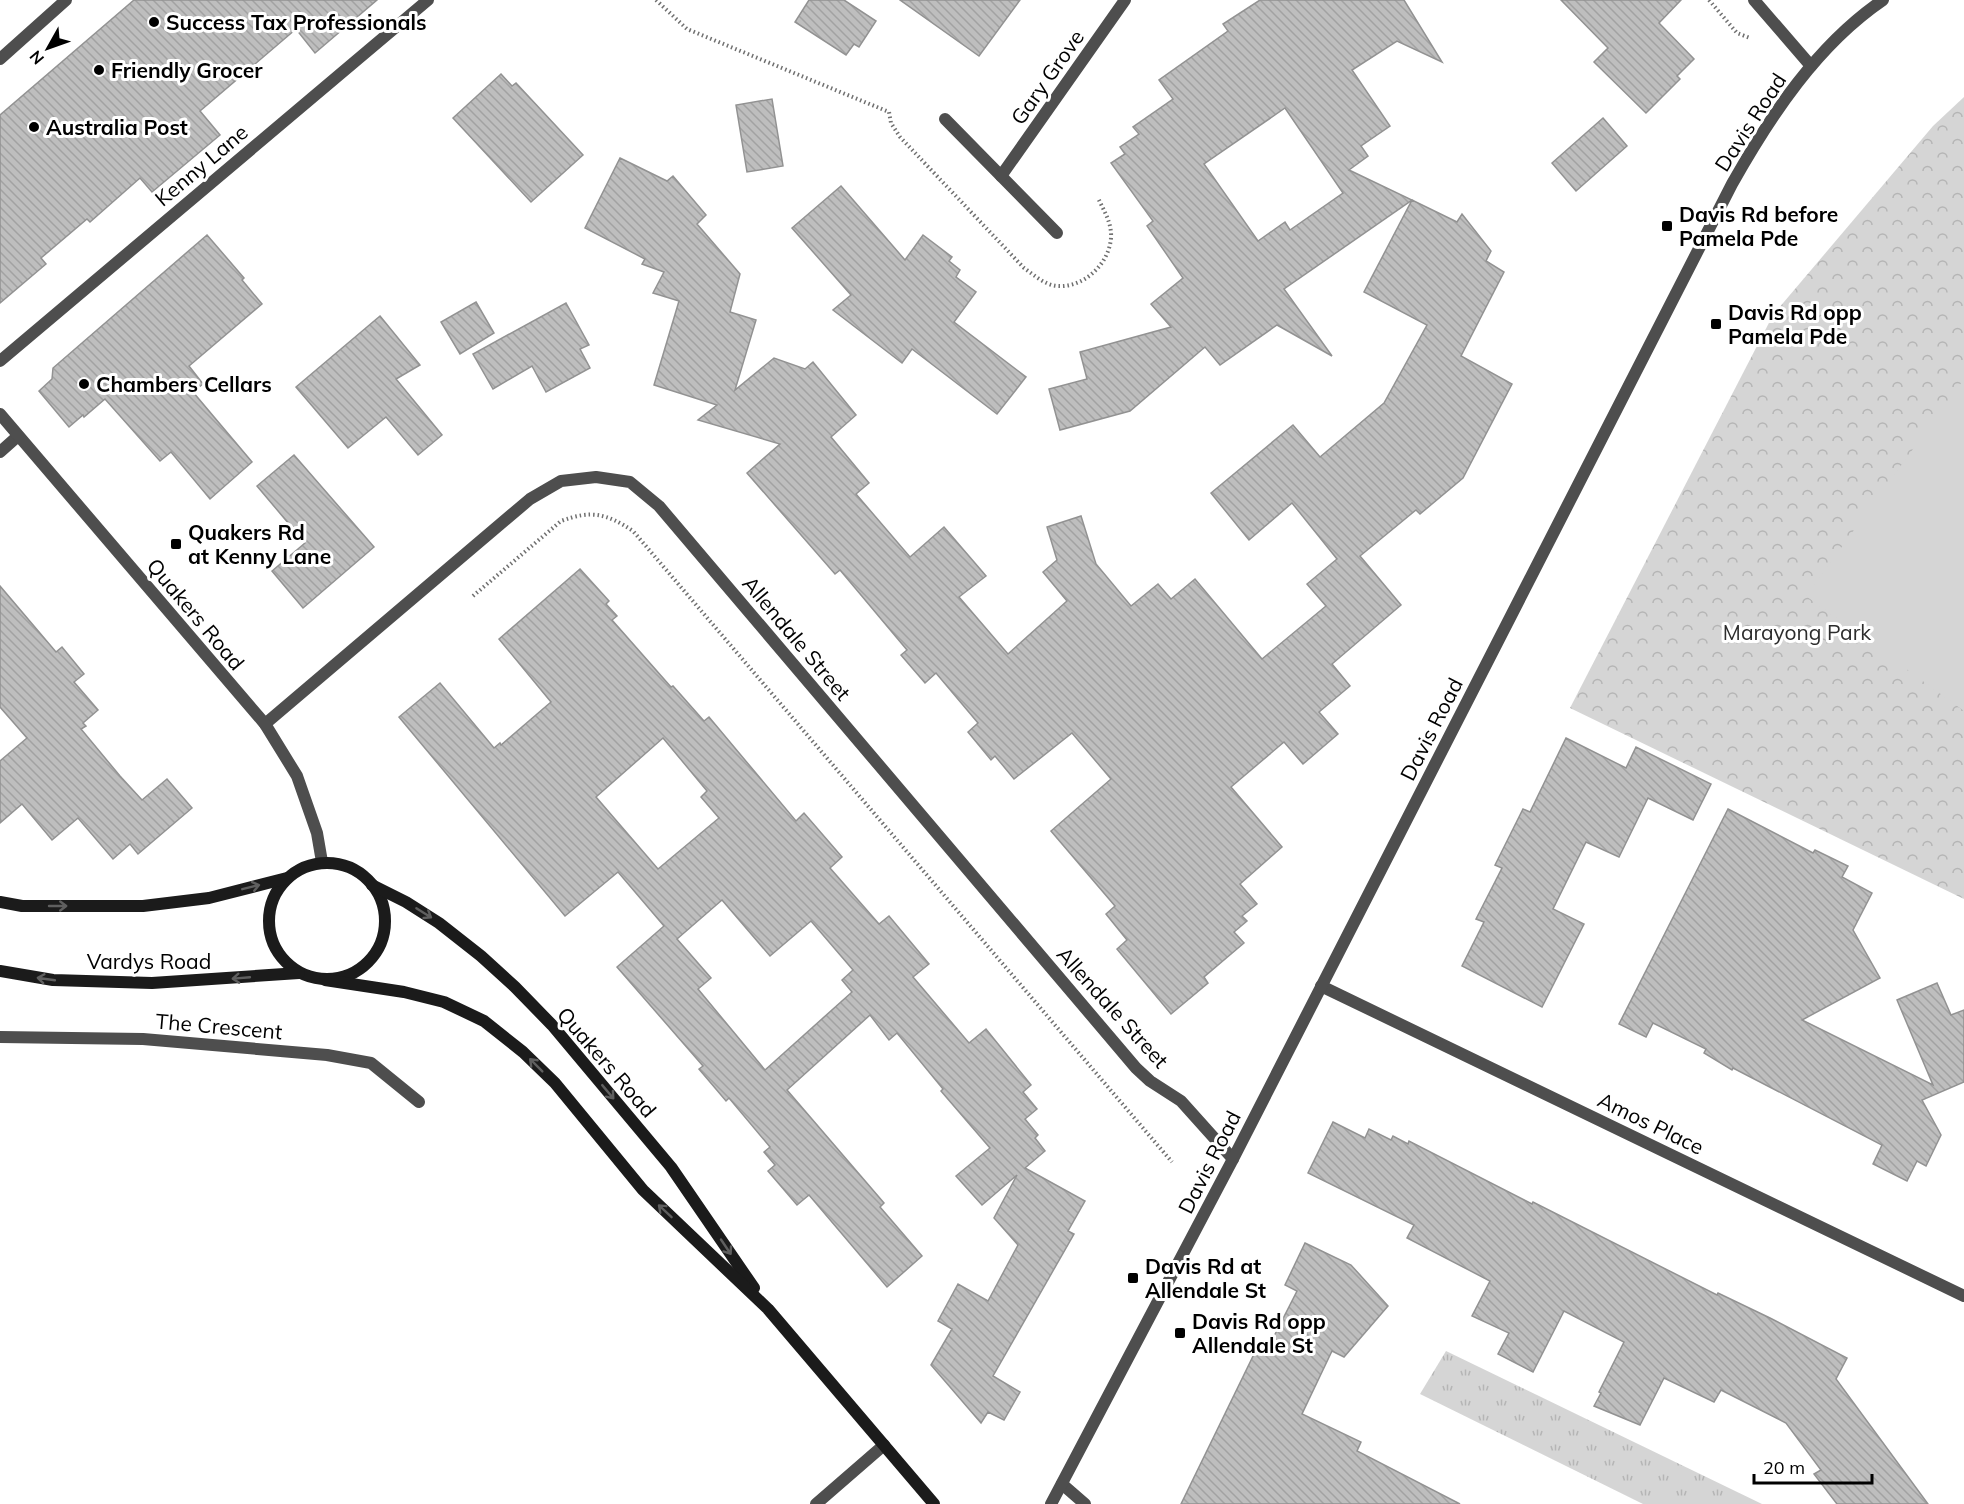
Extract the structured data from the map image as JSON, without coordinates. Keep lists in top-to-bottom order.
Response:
{
  "streets": {
    "main road": ["Quakers Road", "Vardys Road"],
    "street": [
      "Gary Grove",
      "Davis Road",
      "Kenny Lane",
      "Allendale Street",
      "The Crescent",
      "Amos Place"
    ]
  },
  "crossings": [
    ["Davis Road", "Allendale Street"],
    ["Davis Road", "Amos Place"],
    ["Quakers Road", "Allendale Street"],
    ["Quakers Road", "Vardys Road"]
  ],
  "parks": ["Marayong Park"],
  "places": {
    "other": [
      "Success Tax Professionals",
      "Friendly Grocer",
      "Australia Post",
      "Chambers Cellars"
    ],
    "transit": [
      "Davis Rd before Pamela Pde",
      "Davis Rd opp Pamela Pde",
      "Quakers Rd at Kenny Lane",
      "Davis Rd at Allendale St",
      "Davis Rd opp Allendale St"
    ]
  },
  "scale_bar": "20 m",
  "north": "bottom left"
}
